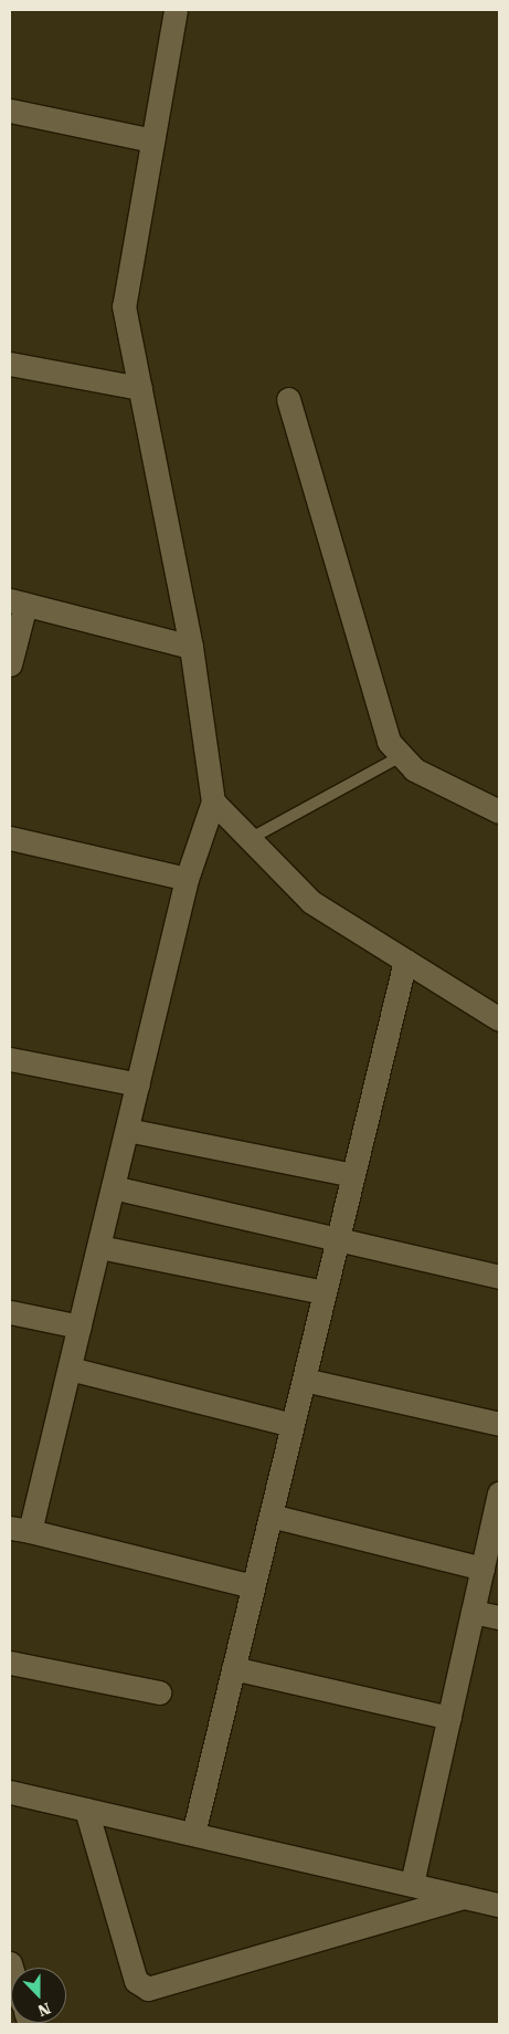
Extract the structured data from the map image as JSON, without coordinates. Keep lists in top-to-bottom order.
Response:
{
  "north": "bottom"
}
